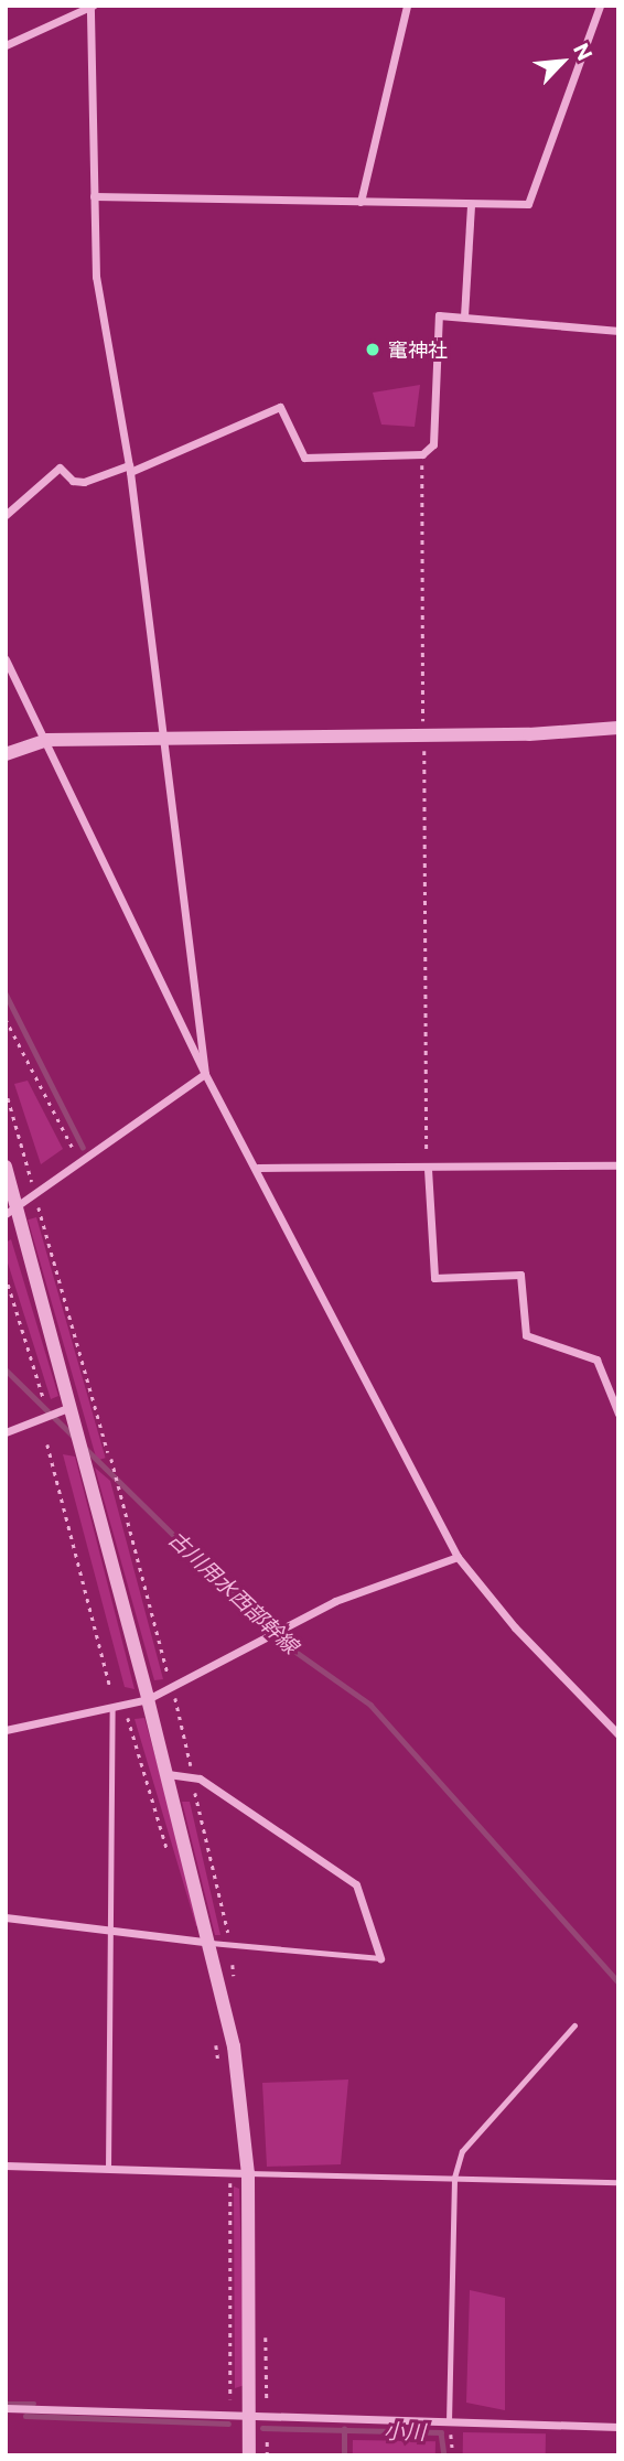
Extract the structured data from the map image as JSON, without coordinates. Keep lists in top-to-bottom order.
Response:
{
  "water": ["古川用水西部幹線", "小川"],
  "places": ["竃神社"],
  "north": "top right"
}
